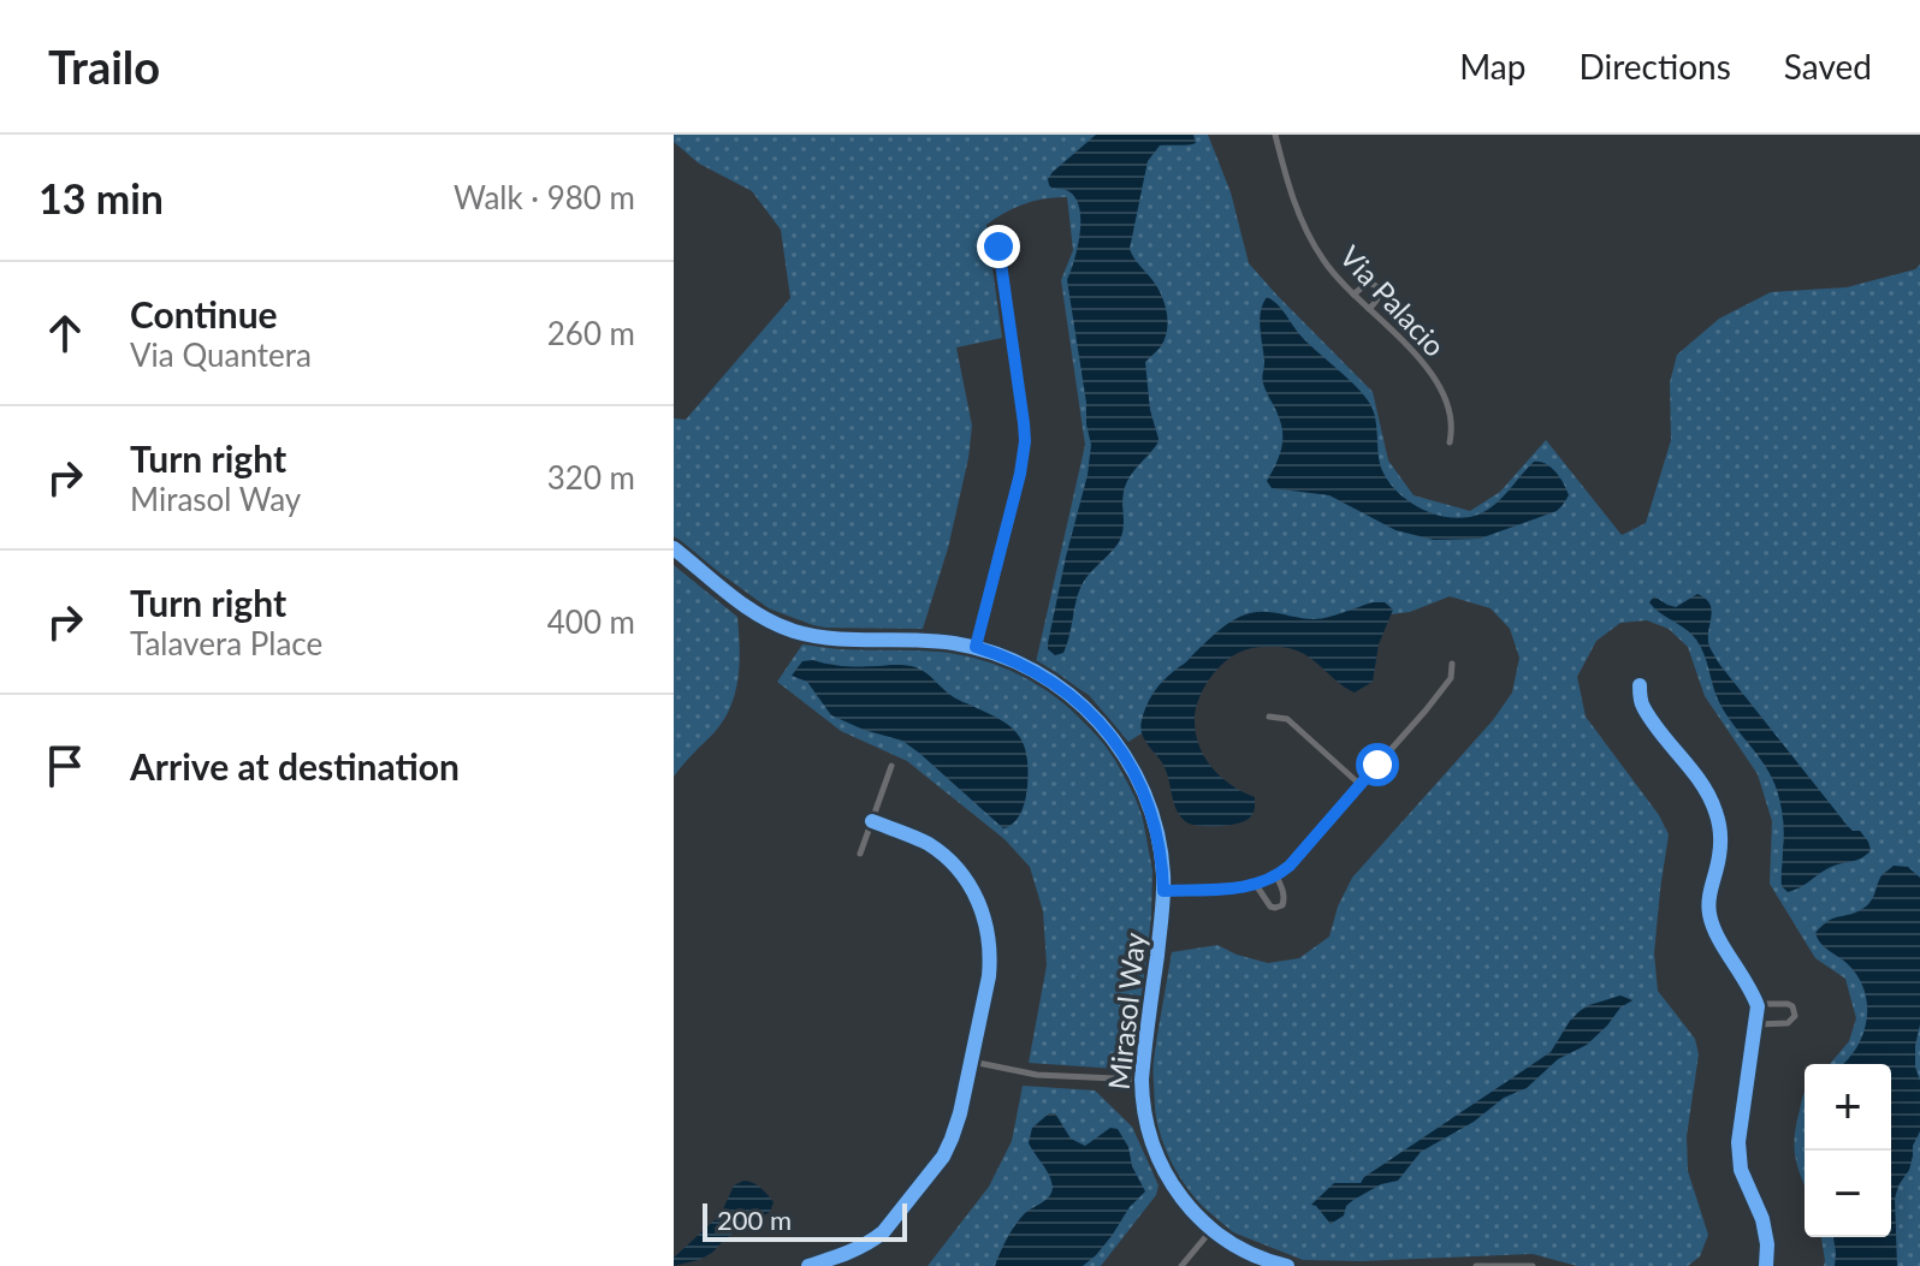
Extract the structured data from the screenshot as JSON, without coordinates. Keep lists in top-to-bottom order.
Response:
{
  "streets": {
    "street": ["Via Palacio", "Mirasol Way"]
  },
  "scale_bar": "200 m",
  "page": {
    "header": "Trailo",
    "nav": ["Map", "Directions", "Saved"],
    "heading": ["13 min", "Walk · 980 m"],
    "list": [
      ["Continue", "Via Quantera", "260 m"],
      ["Turn right", "Mirasol Way", "320 m"],
      ["Turn right", "Talavera Place", "400 m"],
      "Arrive at destination"
    ],
    "map_buttons": ["+", "−"],
    "scale": "200 m"
  }
}
